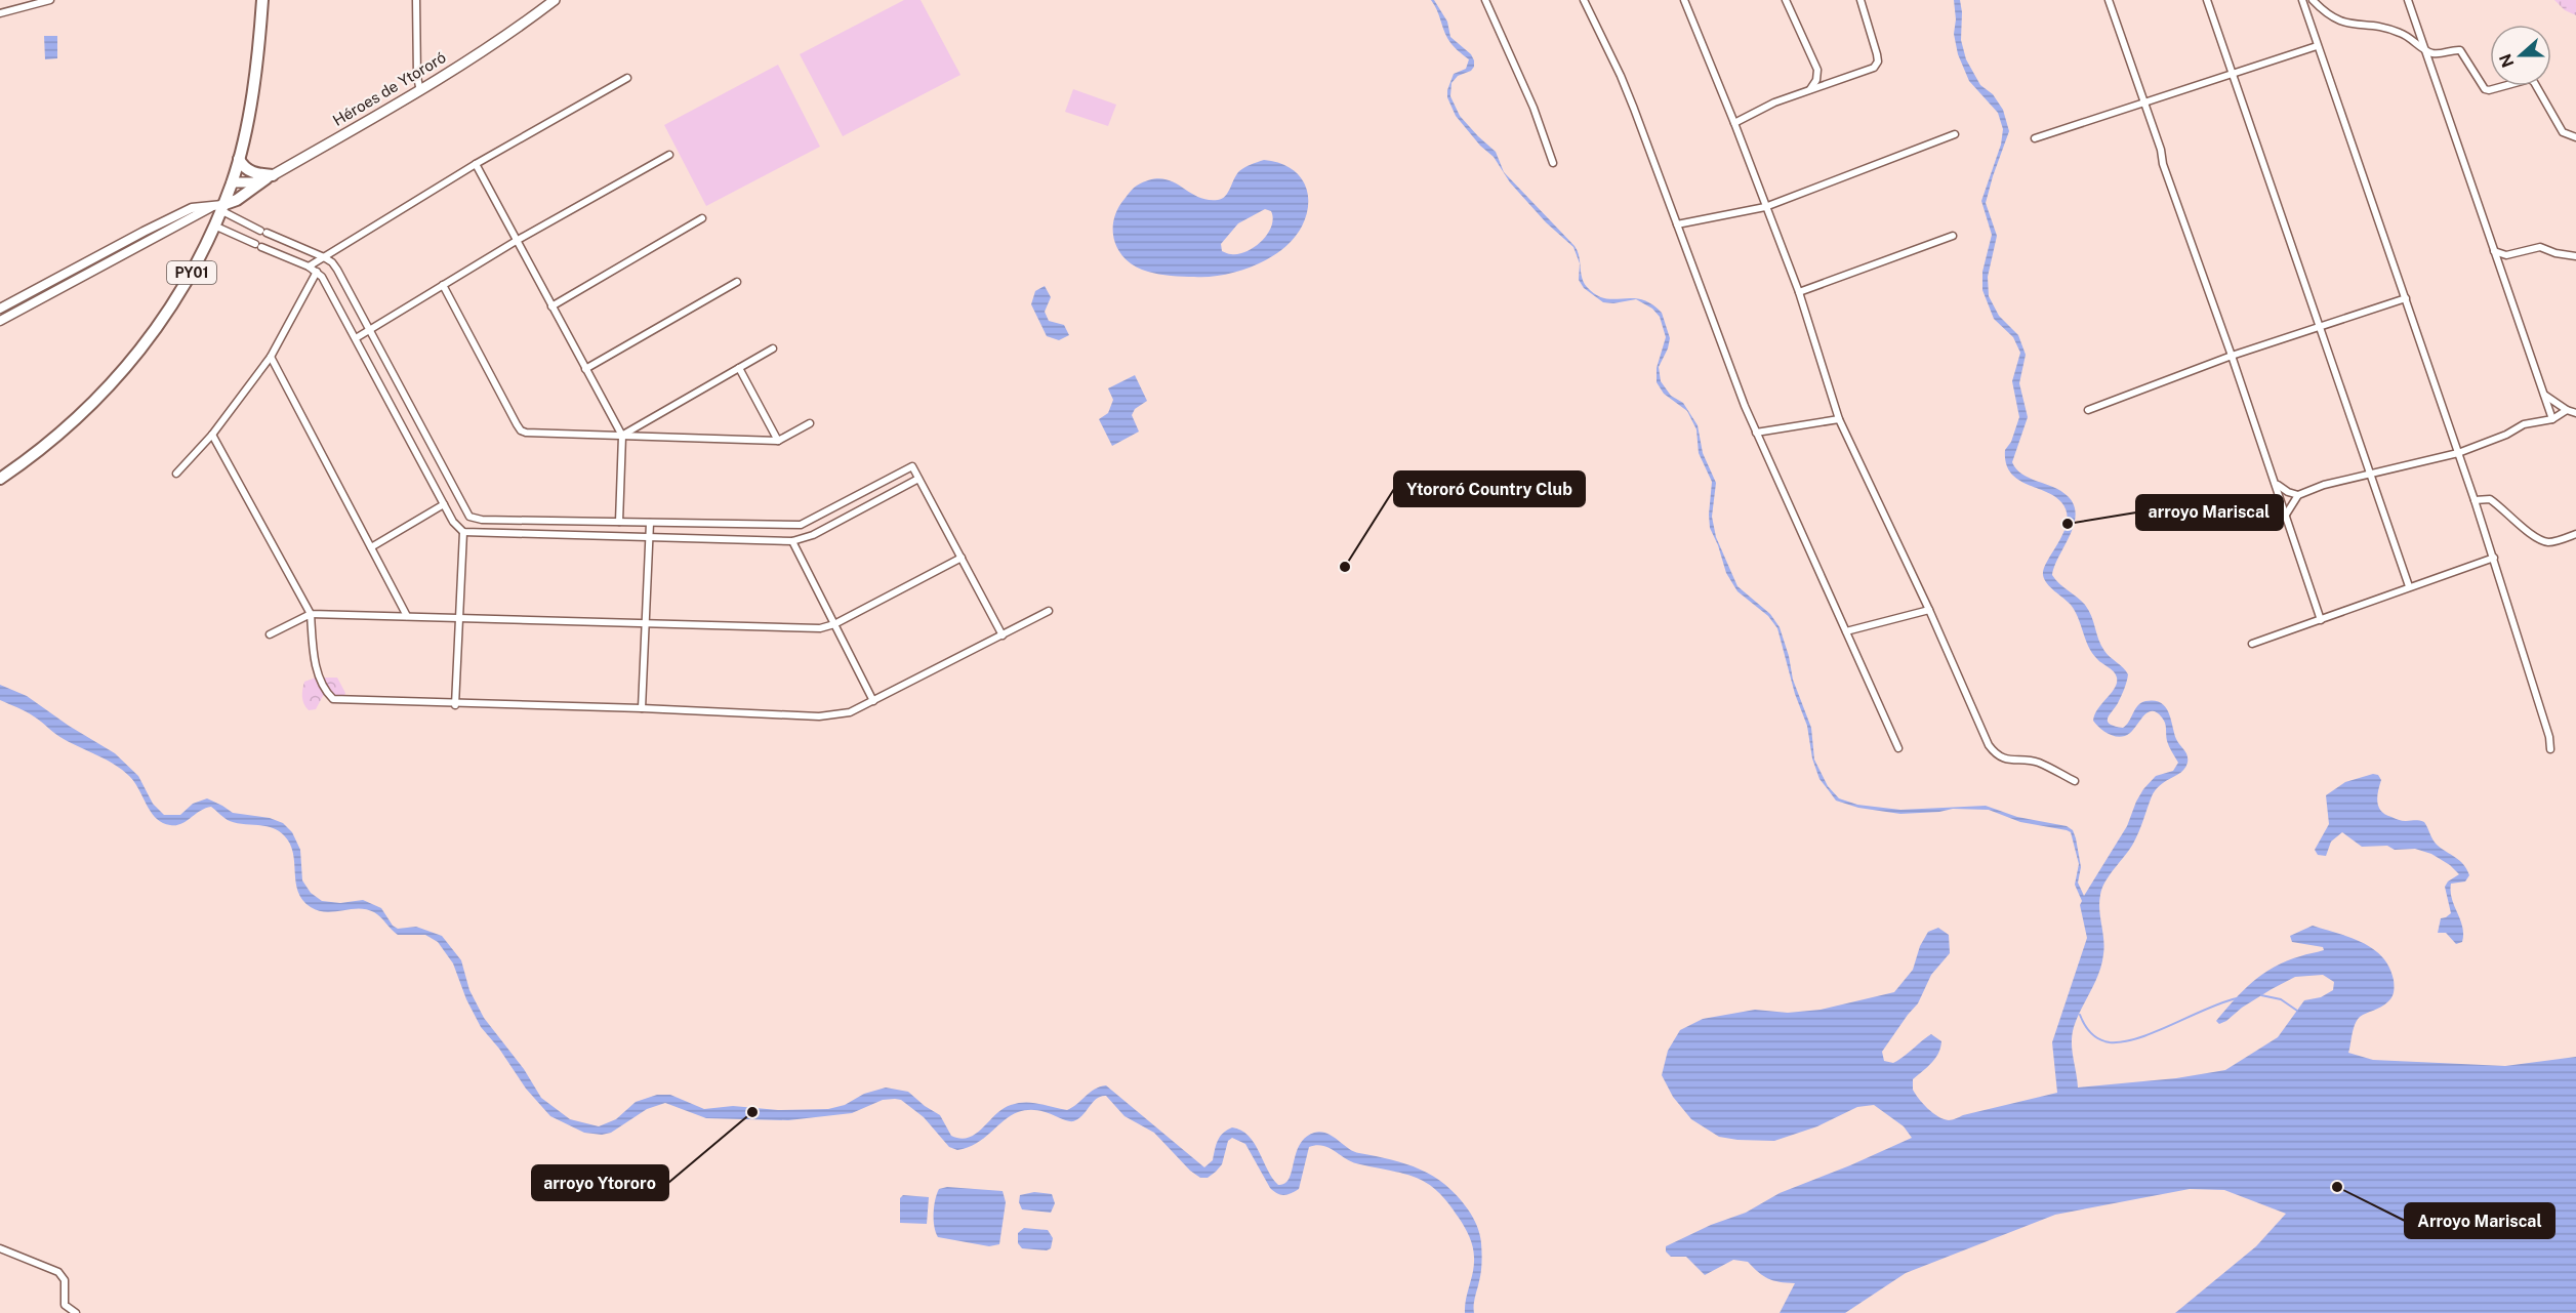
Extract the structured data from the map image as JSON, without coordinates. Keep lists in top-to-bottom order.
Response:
{
  "streets": {
    "highway": ["PY01"],
    "main road": ["Héroes de Ytororó"]
  },
  "crossings": [
    ["Héroes de Ytororó", "PY01"]
  ],
  "places": [
    "arroyo Mariscal",
    "Ytororó Country Club",
    "arroyo Ytororo",
    "Arroyo Mariscal"
  ],
  "north": "left"
}
